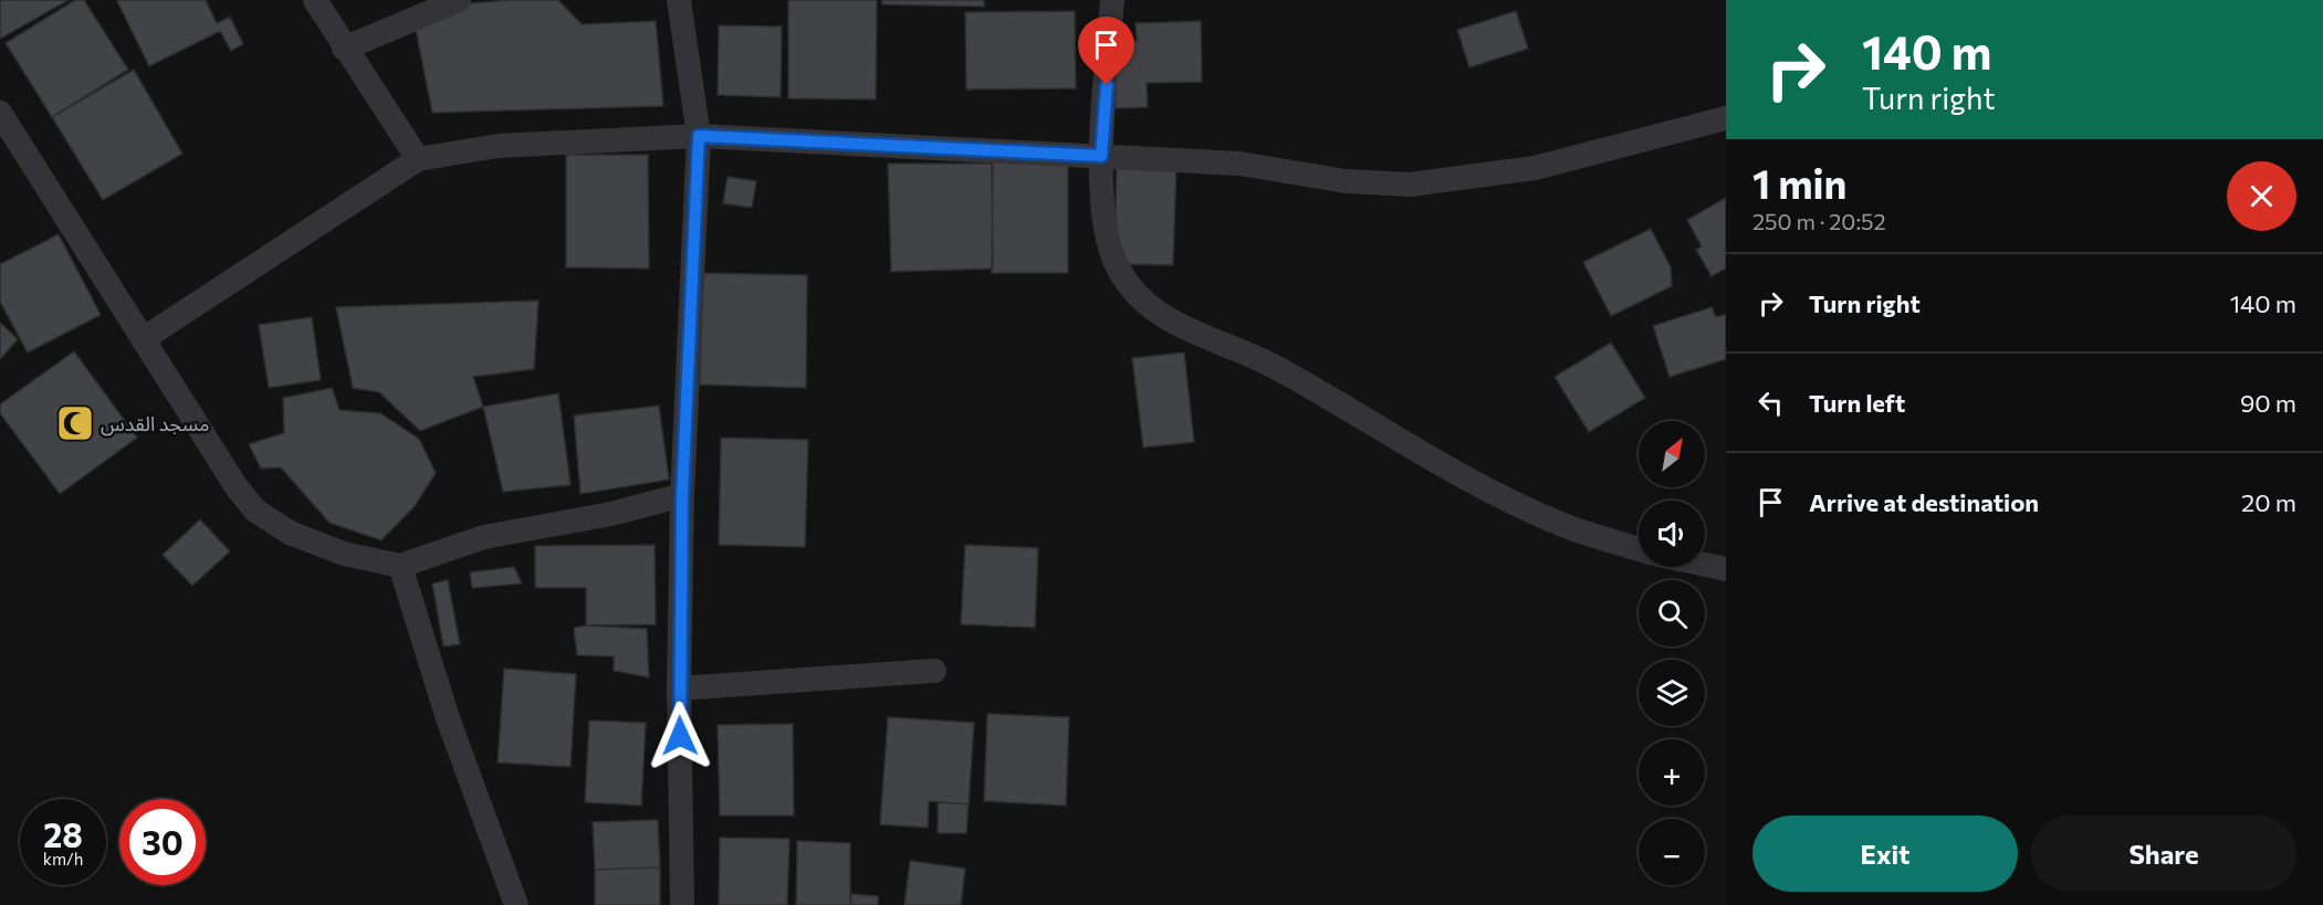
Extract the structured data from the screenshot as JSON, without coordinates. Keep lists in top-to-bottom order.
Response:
{
  "places": {
    "mosque": ["مسجد القدس"]
  },
  "north": "top right",
  "page": {
    "turn": ["140 m", "Turn right"],
    "heading": ["1 min", "250 m · 20:52"],
    "list": [
      {
        "name": "Turn right",
        "value": "140 m"
      },
      {
        "name": "Turn left",
        "value": "90 m"
      },
      {
        "name": "Arrive at destination",
        "value": "20 m"
      }
    ],
    "map_buttons": ["+", "−"],
    "speed": "28 km/h",
    "limit": "30",
    "buttons": ["Exit", "Share"]
  }
}
